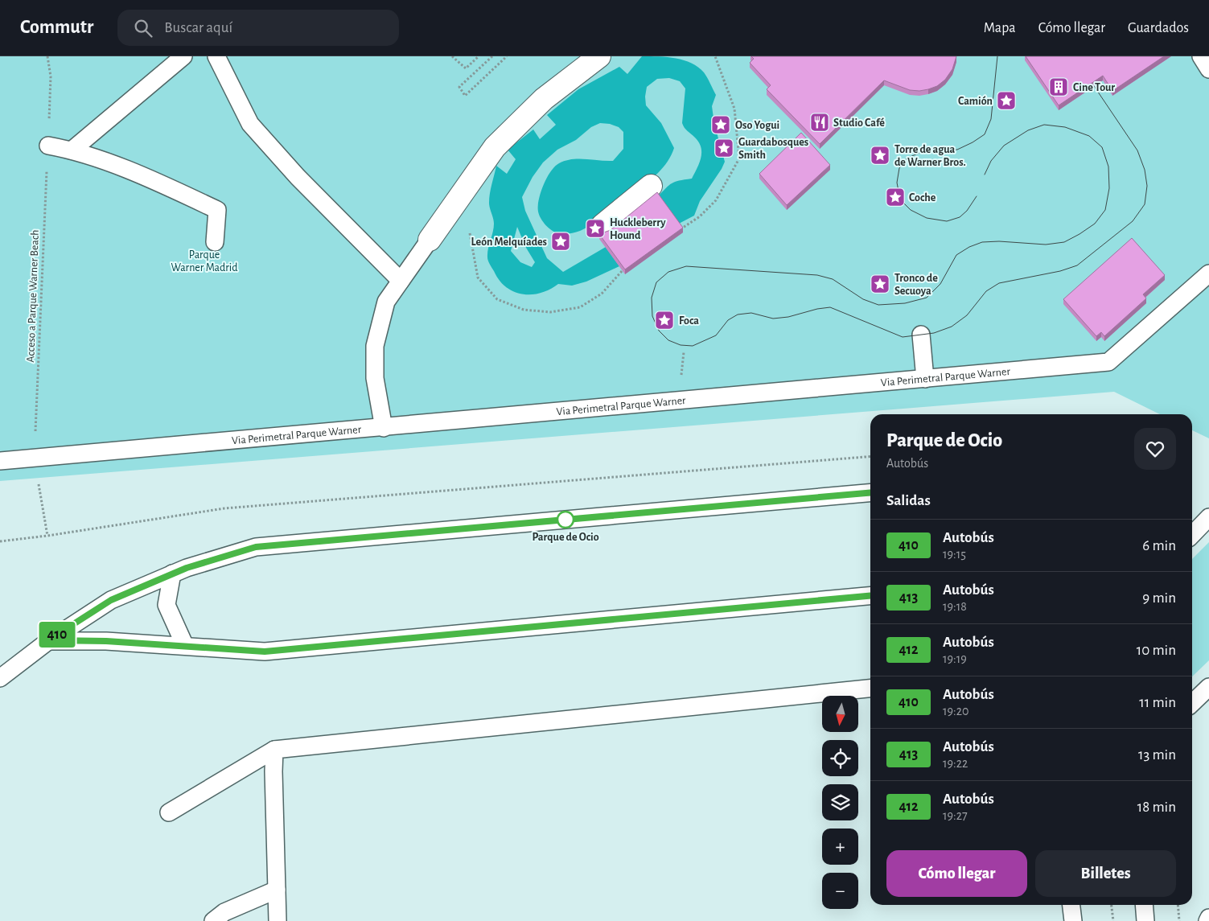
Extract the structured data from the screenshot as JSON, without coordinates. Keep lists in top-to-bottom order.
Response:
{
  "streets": {
    "lane": ["Via Perimetral Parque Warner"],
    "path": ["Acceso a Parque Warner Beach"]
  },
  "crossings": [
    ["Acceso a Parque Warner Beach", "Via Perimetral Parque Warner"]
  ],
  "parks": ["Parque Warner Madrid"],
  "places": {
    "building": ["Cine Tour"],
    "place": [
      "Camión",
      "Oso Yogui",
      "Guardabosques Smith",
      "Torre de agua de Warner Bros.",
      "Coche",
      "Huckleberry Hound",
      "León Melquíades",
      "Tronco de Secuoya",
      "Foca"
    ],
    "restaurant": ["Studio Café"],
    "other": ["Parque de Ocio"]
  },
  "lines": ["bus line 410"],
  "north": "bottom",
  "page": {
    "header": "Commutr",
    "search": "Buscar aquí",
    "nav": ["Mapa", "Cómo llegar", "Guardados"],
    "on_map": "410",
    "heading": [
      ["Parque de Ocio", "Autobús"],
      "Salidas"
    ],
    "list": [
      {
        "mark": "410",
        "name": "Autobús",
        "note": "19:15",
        "value": "6 min"
      },
      {
        "mark": "413",
        "name": "Autobús",
        "note": "19:18",
        "value": "9 min"
      },
      {
        "mark": "412",
        "name": "Autobús",
        "note": "19:19",
        "value": "10 min"
      },
      {
        "mark": "410",
        "name": "Autobús",
        "note": "19:20",
        "value": "11 min"
      },
      {
        "mark": "413",
        "name": "Autobús",
        "note": "19:22",
        "value": "13 min"
      },
      {
        "mark": "412",
        "name": "Autobús",
        "note": "19:27",
        "value": "18 min"
      }
    ],
    "map_buttons": ["+", "−"],
    "buttons": ["Cómo llegar", "Billetes"]
  }
}
